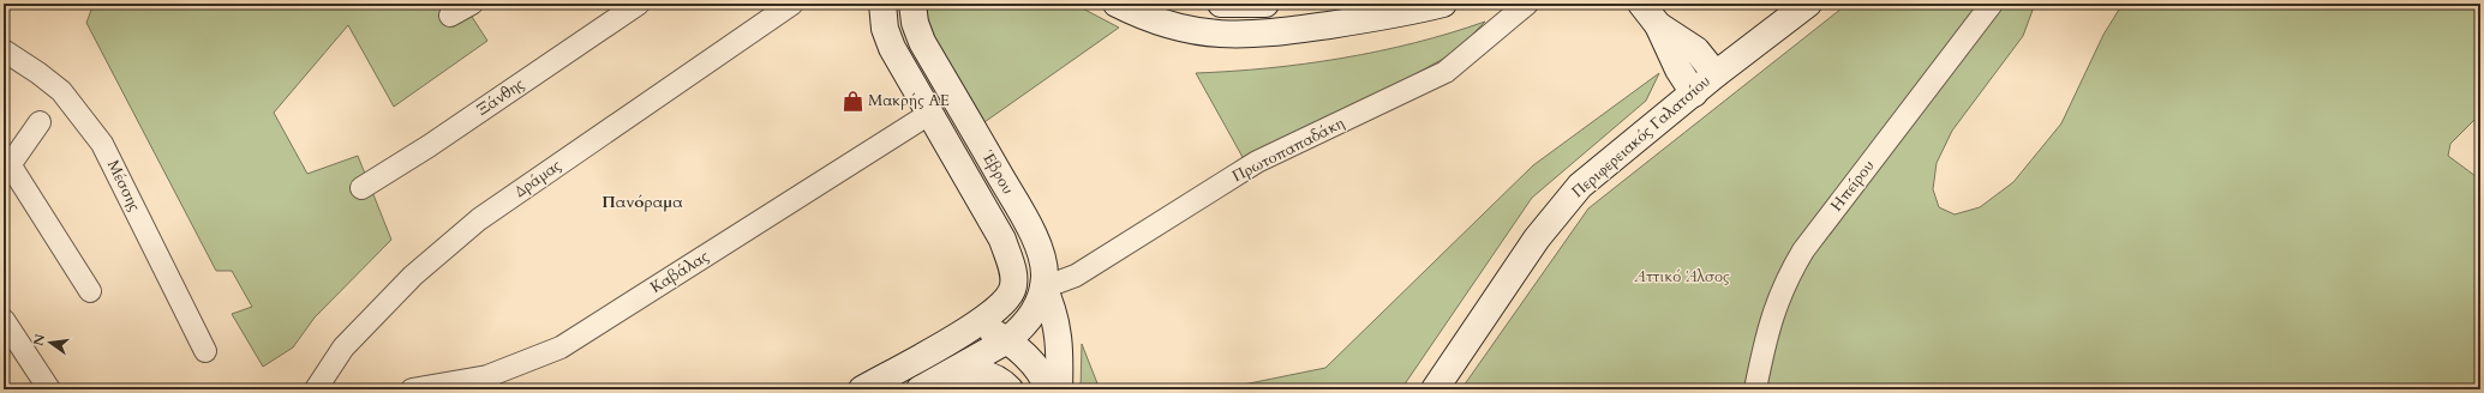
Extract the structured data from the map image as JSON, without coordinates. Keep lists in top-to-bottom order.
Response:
{
  "streets": {
    "main road": ["Περιφερειακός Γαλατσίου", "Έβρου"],
    "street": [
      "Ξάνθης",
      "Πρωτοπαπαδάκη",
      "Δράμας",
      "Μέσσης",
      "Ηπείρου",
      "Καβάλας"
    ]
  },
  "crossings": [
    ["Πρωτοπαπαδάκη", "Έβρου"],
    ["Έβρου", "Καβάλας"]
  ],
  "districts": ["Πανόραμα"],
  "parks": ["Αττικό Άλσος"],
  "places": {
    "shop": ["Μακρής ΑΕ"]
  },
  "north": "left"
}
